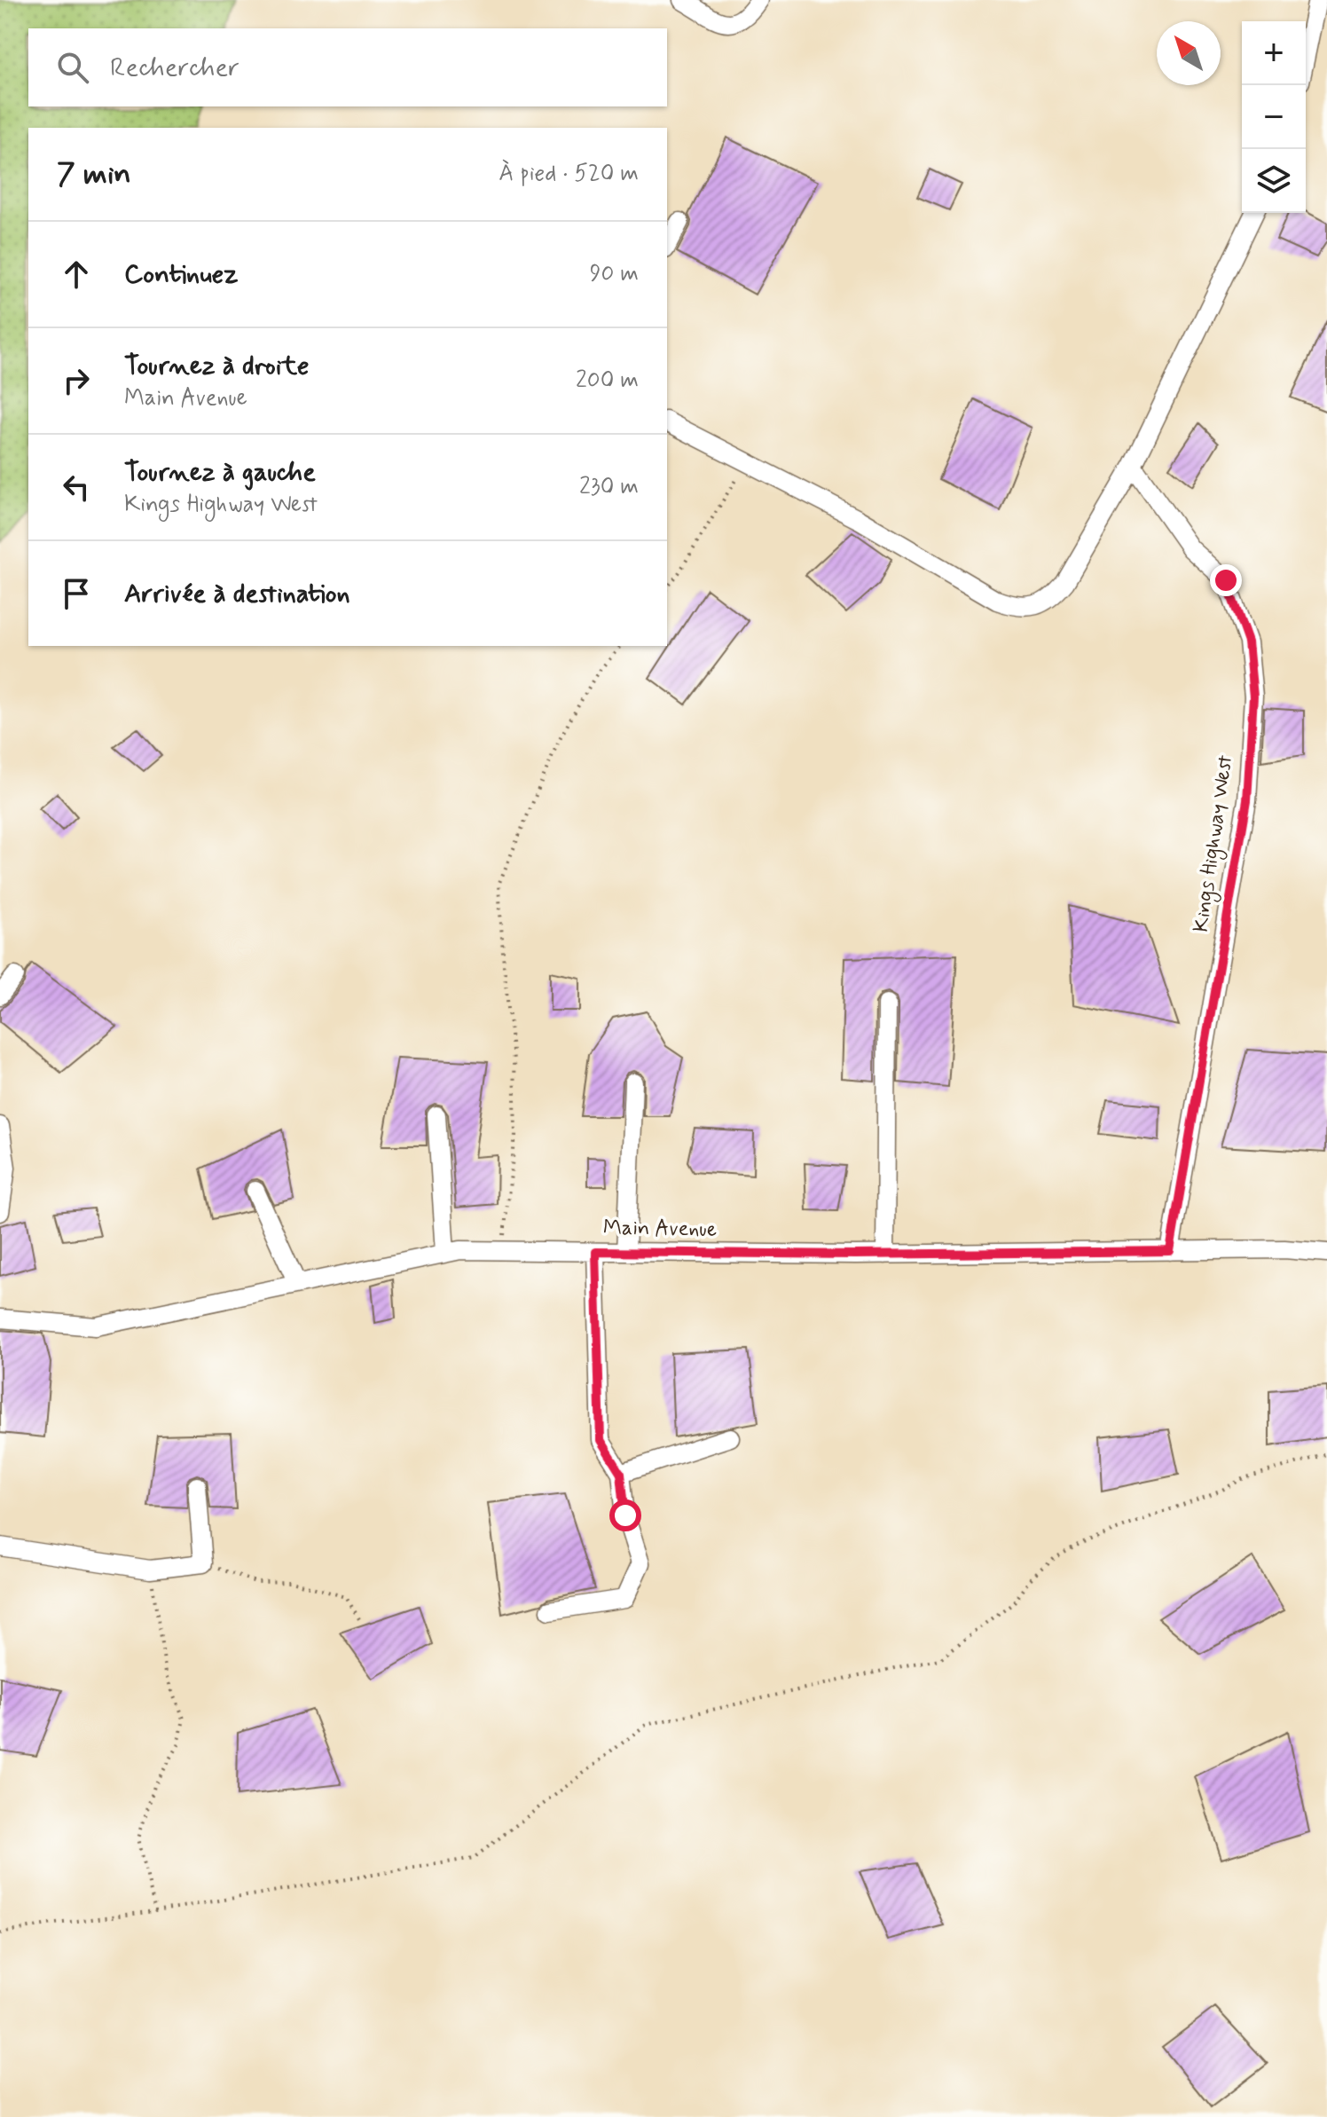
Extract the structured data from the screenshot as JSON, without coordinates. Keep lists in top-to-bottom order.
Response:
{
  "streets": {
    "street": ["Kings Highway West", "Main Avenue"]
  },
  "crossings": [
    ["Kings Highway West", "Main Avenue"]
  ],
  "north": "top left",
  "page": {
    "map_buttons": ["+", "−"],
    "search": "Rechercher",
    "heading": ["7 min", "À pied · 520 m"],
    "list": [
      ["Continuez", "90 m"],
      ["Tournez à droite", "Main Avenue", "200 m"],
      ["Tournez à gauche", "Kings Highway West", "230 m"],
      "Arrivée à destination"
    ]
  }
}
